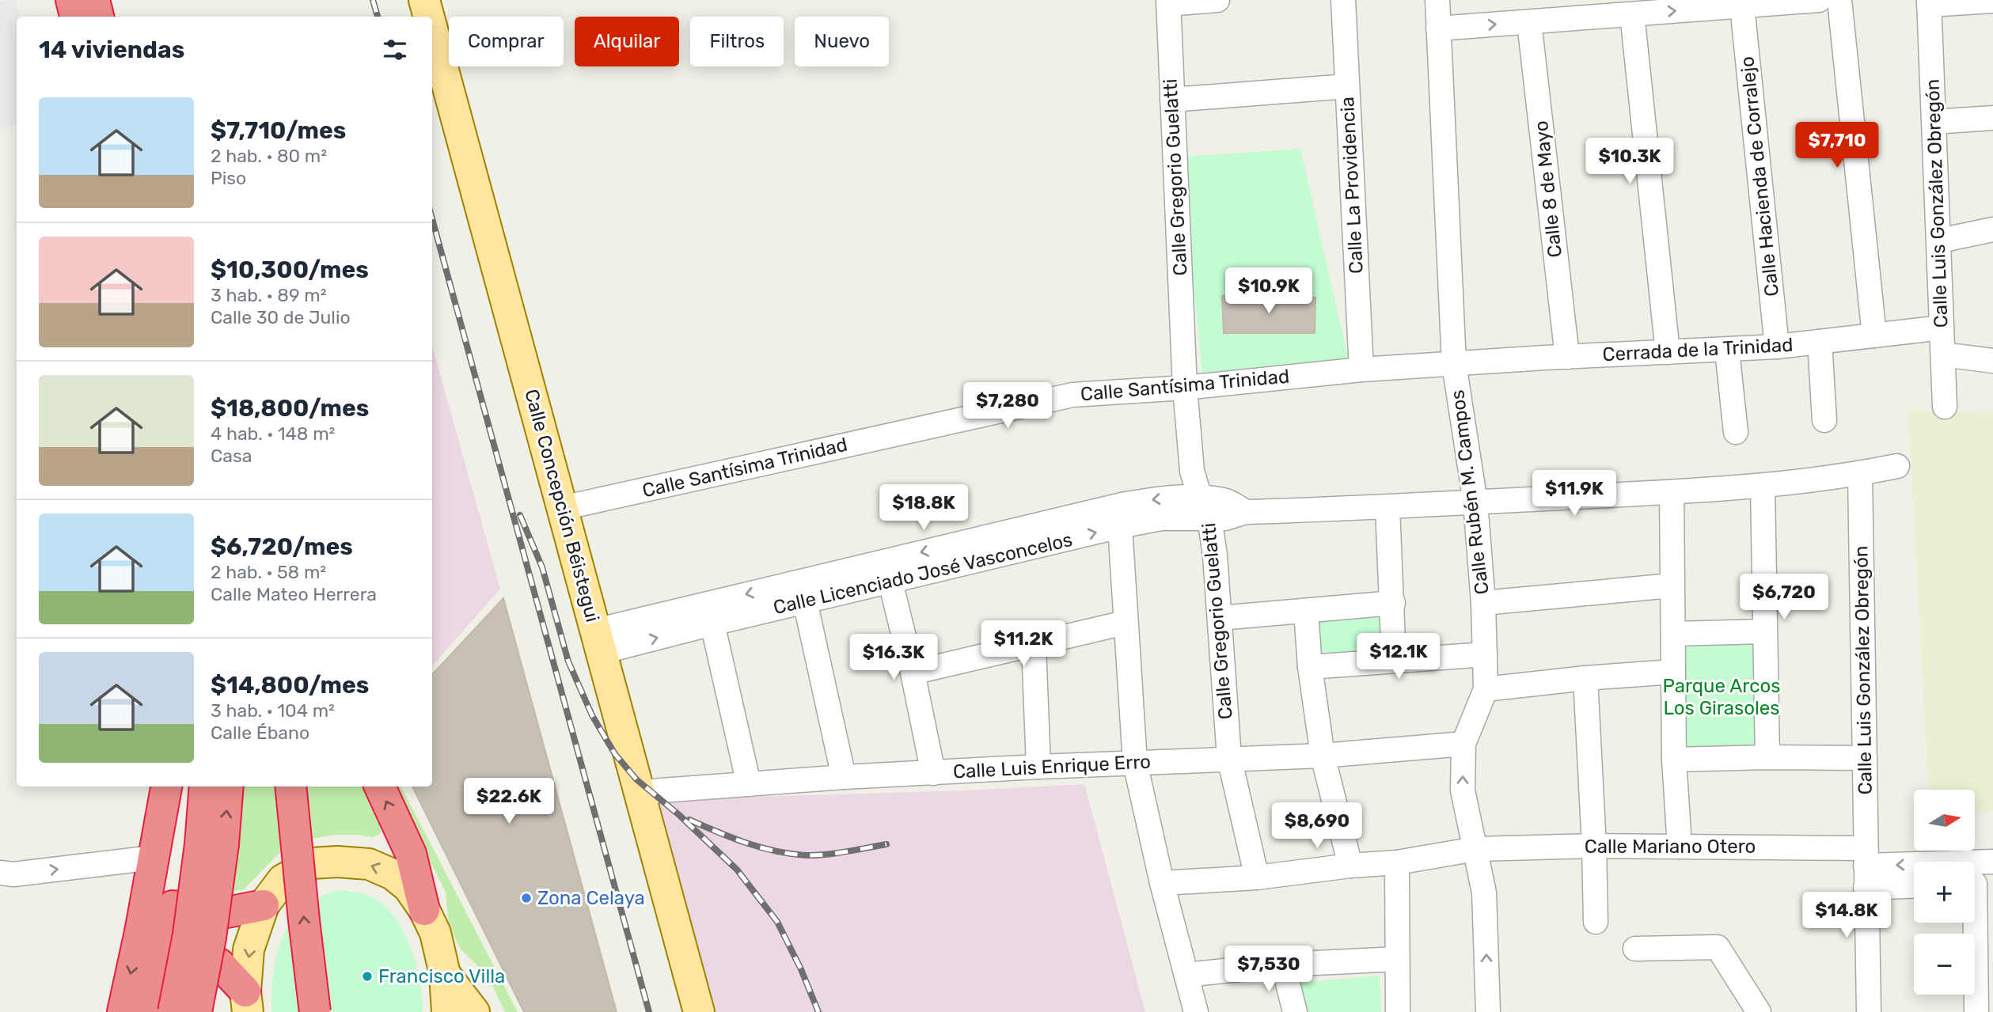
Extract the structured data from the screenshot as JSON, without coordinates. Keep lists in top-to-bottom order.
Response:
{
  "streets": {
    "main road": ["Calle Concepción Béistegui"],
    "street": [
      "Calle Hacienda de Corralejo",
      "Calle Gregorio Guelatti",
      "Calle La Providencia",
      "Calle 8 de Mayo",
      "Calle Luis González Obregón",
      "Cerrada de la Trinidad",
      "Calle Santísima Trinidad",
      "Calle Rubén M. Campos",
      "Calle Licenciado José Vasconcelos",
      "Calle Luis Enrique Erro",
      "Calle Mariano Otero"
    ]
  },
  "crossings": [
    ["Calle Hacienda de Corralejo", "Cerrada de la Trinidad"],
    ["Calle Gregorio Guelatti", "Calle Santísima Trinidad"],
    ["Calle Gregorio Guelatti", "Calle Licenciado José Vasconcelos"],
    ["Calle Gregorio Guelatti", "Calle Luis Enrique Erro"],
    ["Calle Gregorio Guelatti", "Calle Mariano Otero"],
    ["Calle La Providencia", "Calle Santísima Trinidad"],
    ["Calle 8 de Mayo", "Cerrada de la Trinidad"],
    ["Calle Luis González Obregón", "Cerrada de la Trinidad"],
    ["Calle Luis González Obregón", "Calle Licenciado José Vasconcelos"],
    ["Calle Luis González Obregón", "Calle Mariano Otero"],
    ["Cerrada de la Trinidad", "Calle Santísima Trinidad"],
    ["Cerrada de la Trinidad", "Calle Rubén M. Campos"],
    ["Calle Santísima Trinidad", "Calle Rubén M. Campos"],
    ["Calle Santísima Trinidad", "Calle Concepción Béistegui"],
    ["Calle Rubén M. Campos", "Calle Licenciado José Vasconcelos"],
    ["Calle Rubén M. Campos", "Calle Luis Enrique Erro"],
    ["Calle Rubén M. Campos", "Calle Mariano Otero"],
    ["Calle Concepción Béistegui", "Calle Licenciado José Vasconcelos"],
    ["Calle Concepción Béistegui", "Calle Luis Enrique Erro"]
  ],
  "parks": ["Parque Arcos Los Girasoles"],
  "places": ["Zona Celaya", "Francisco Villa"],
  "north": "right",
  "page": {
    "chip": [
      "Comprar",
      "Alquilar",
      "Filtros",
      "Nuevo"
    ],
    "heading": "14 viviendas",
    "list": [
      {
        "name": "$7,710/mes",
        "note": "2 hab. · 80 m² · Piso"
      },
      {
        "name": "$10,300/mes",
        "note": "3 hab. · 89 m² · Calle 30 de Julio"
      },
      {
        "name": "$18,800/mes",
        "note": "4 hab. · 148 m² · Casa"
      },
      {
        "name": "$6,720/mes",
        "note": "2 hab. · 58 m² · Calle Mateo Herrera"
      },
      {
        "name": "$14,800/mes",
        "note": "3 hab. · 104 m² · Calle Ébano"
      }
    ],
    "price": [
      "$7,710",
      "$10.3K",
      "$10.9K",
      "$7,280",
      "$11.9K",
      "$18.8K",
      "$6,720",
      "$11.2K",
      "$12.1K",
      "$16.3K",
      "$22.6K",
      "$8,690",
      "$14.8K",
      "$7,530"
    ],
    "map_buttons": ["+", "−"]
  }
}
